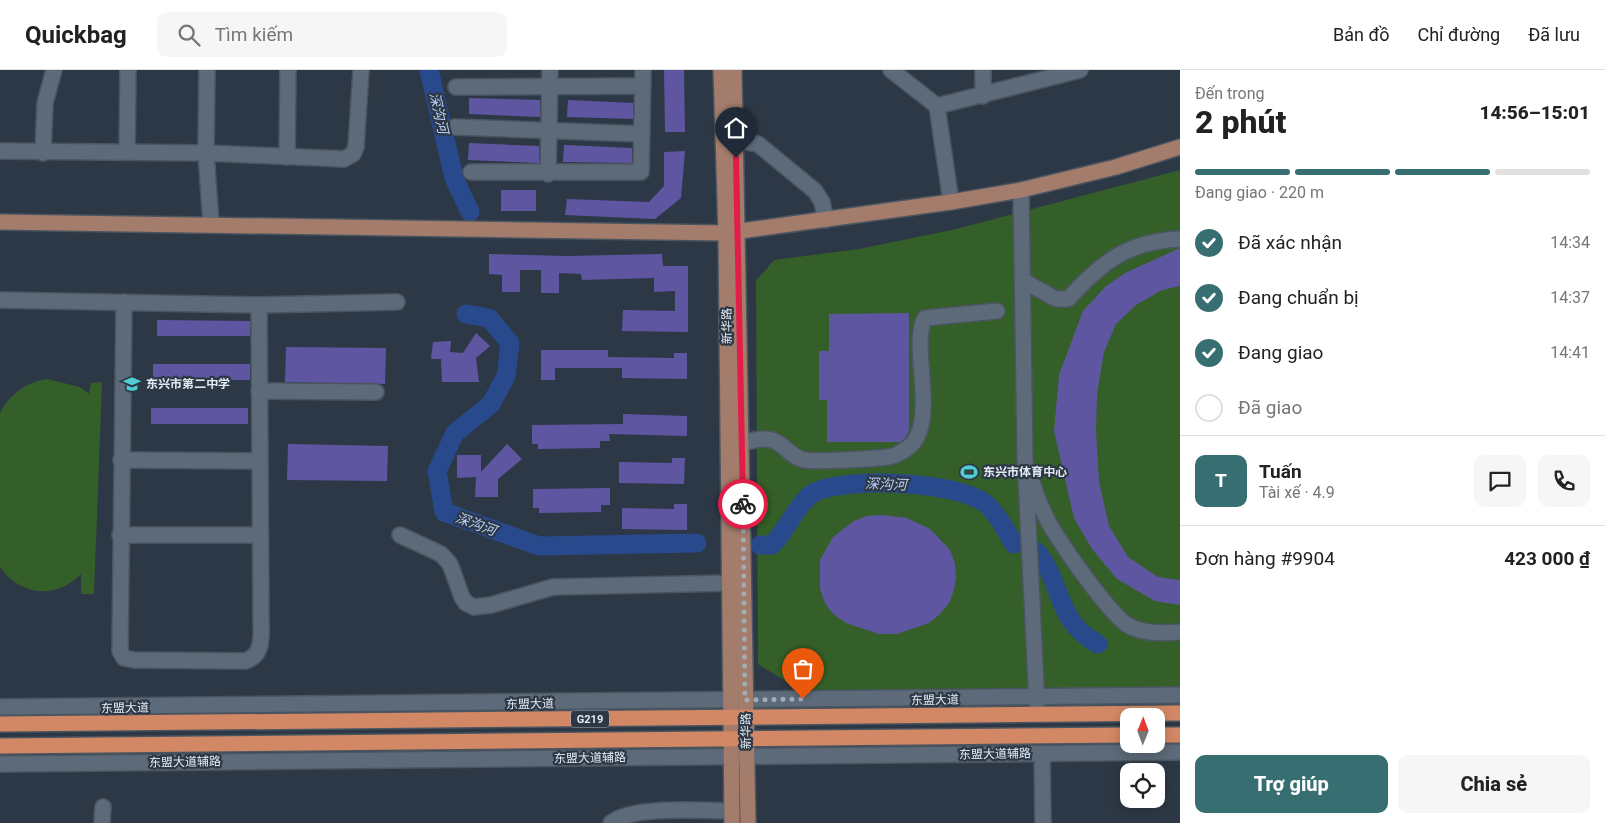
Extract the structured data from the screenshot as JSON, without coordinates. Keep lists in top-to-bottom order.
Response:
{
  "streets": {
    "highway": ["东盟大道", "G219"],
    "main road": ["新华路"],
    "street": ["东盟大道辅路"]
  },
  "crossings": [
    ["新华路", "东盟大道"],
    ["新华路", "G219"],
    ["新华路", "东盟大道辅路"]
  ],
  "water": ["深沟河"],
  "places": {
    "school or university": ["东兴市第二中学"],
    "sports": ["东兴市体育中心"]
  },
  "north": "top",
  "page": {
    "header": "Quickbag",
    "search": "Tìm kiếm",
    "nav": ["Bản đồ", "Chỉ đường", "Đã lưu"],
    "heading": ["2 phút", "Đến trong", "14:56–15:01"],
    "panel": [
      "Tuấn",
      "Tài xế · 4.9",
      "Đơn hàng #9904",
      "423 000 ₫"
    ],
    "bar": "Đang giao · 220 m",
    "list": [
      ["Đã xác nhận", "14:34"],
      ["Đang chuẩn bị", "14:37"],
      ["Đang giao", "14:41"],
      "Đã giao"
    ],
    "round": "T",
    "buttons": ["Trợ giúp", "Chia sẻ"]
  }
}
